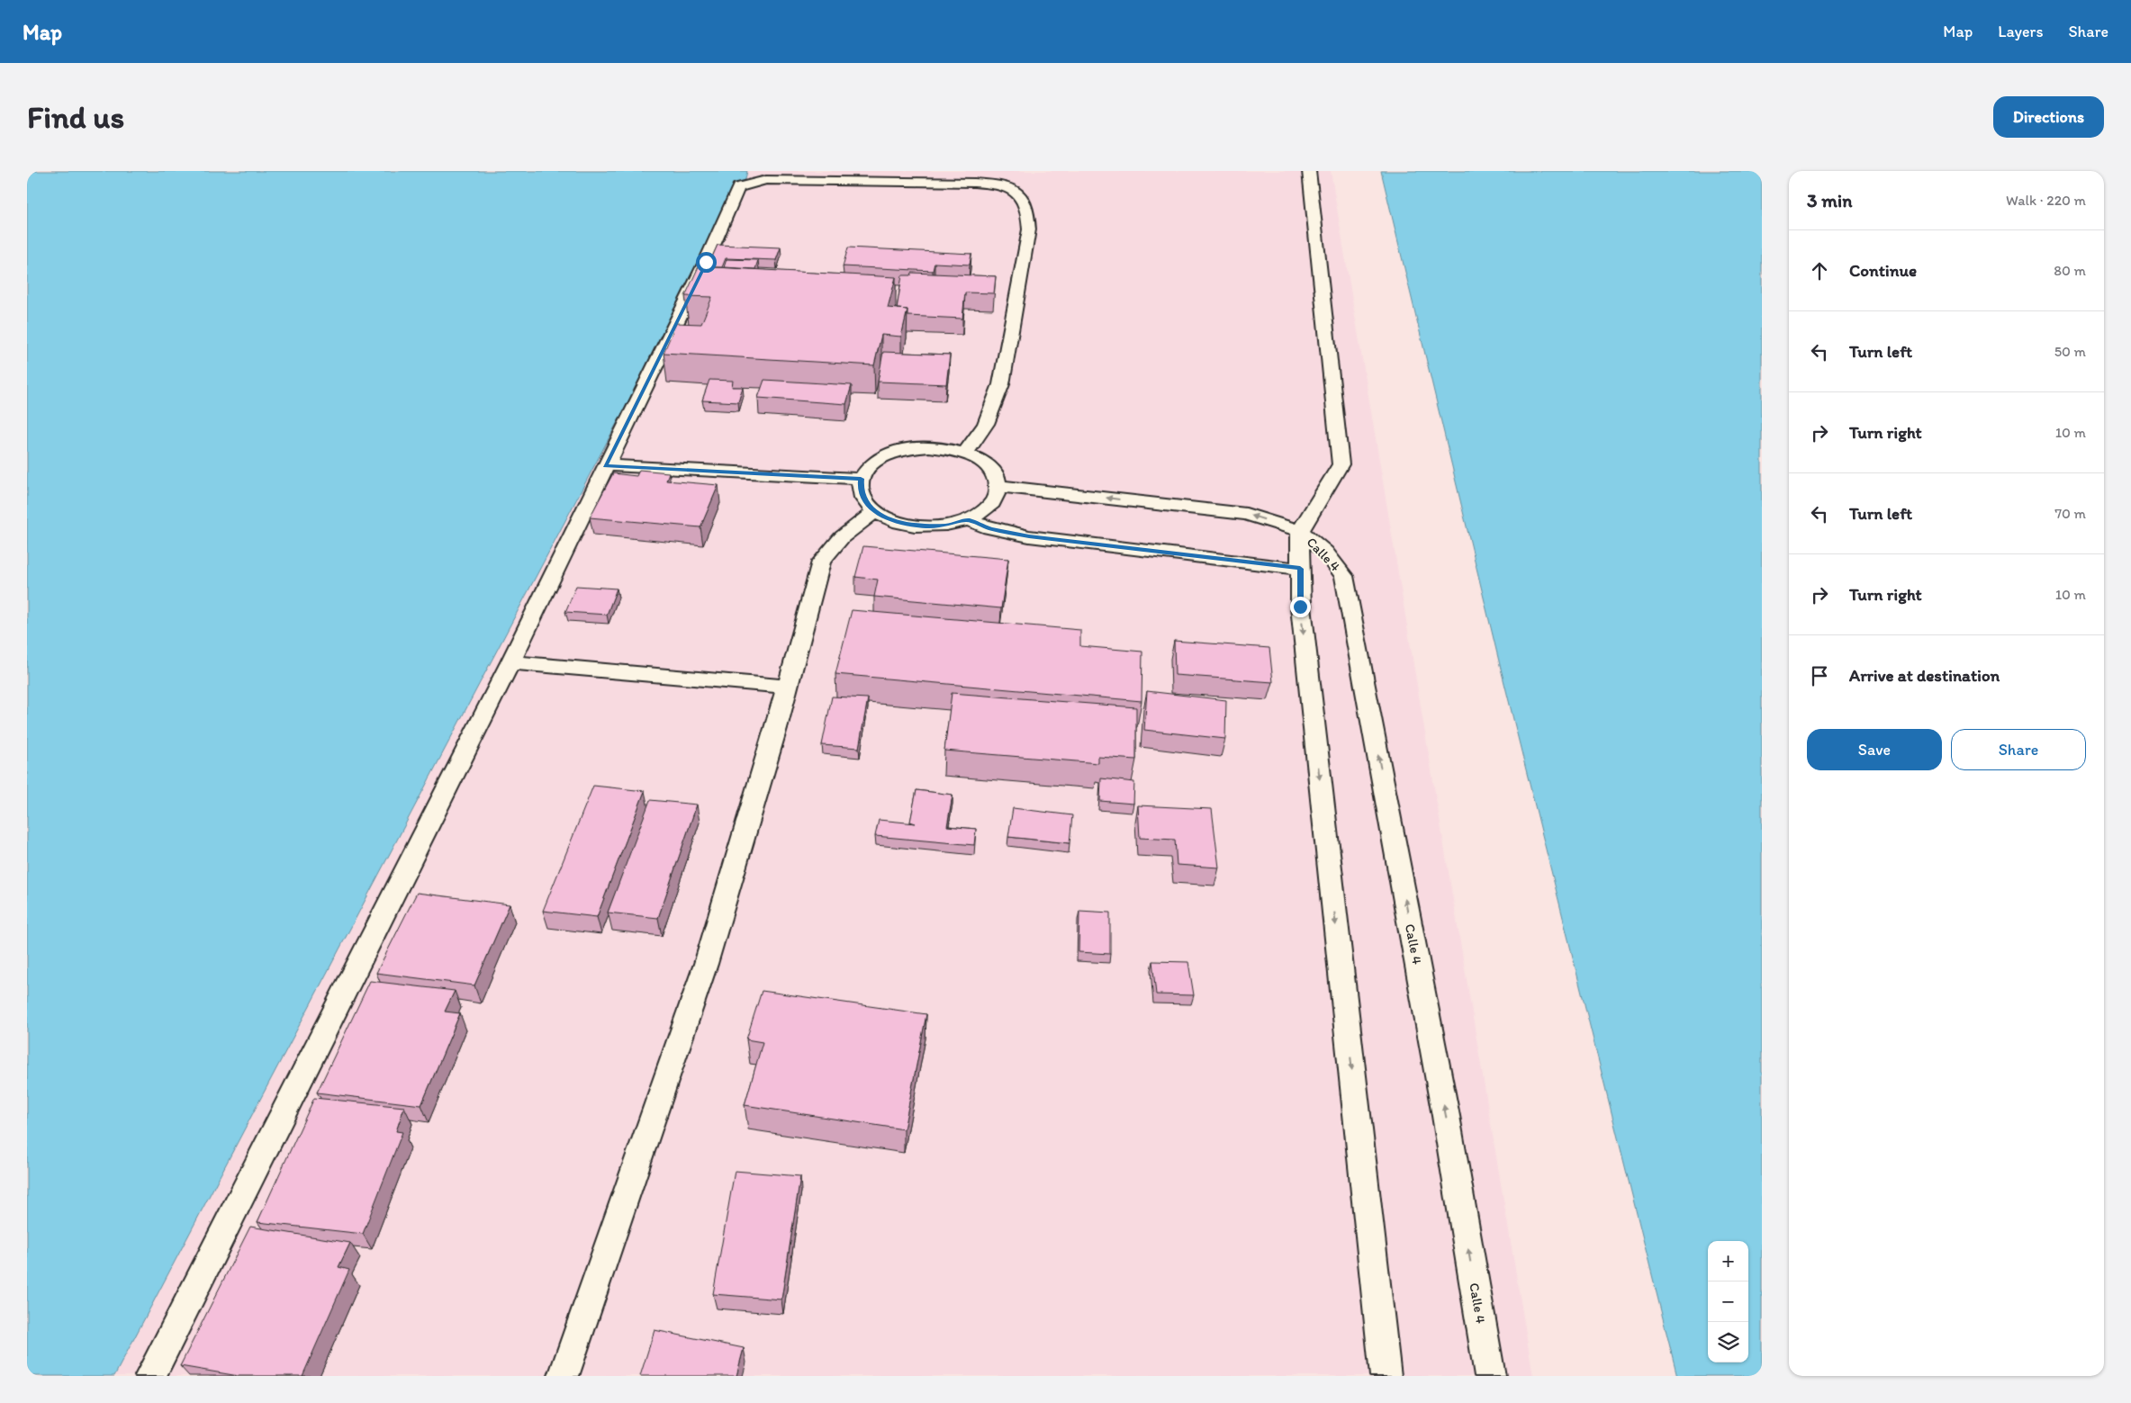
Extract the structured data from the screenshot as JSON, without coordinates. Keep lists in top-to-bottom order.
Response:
{
  "streets": {
    "lane": ["Calle 4"]
  },
  "page": {
    "header": "Map",
    "nav": ["Map", "Layers", "Share"],
    "buttons": [
      "Directions",
      ["Save", "Share"]
    ],
    "title": "Find us",
    "heading": ["3 min", "Walk · 220 m"],
    "list": [
      ["Continue", "80 m"],
      ["Turn left", "50 m"],
      ["Turn right", "10 m"],
      ["Turn left", "70 m"],
      ["Turn right", "10 m"],
      "Arrive at destination"
    ],
    "map_buttons": ["+", "−"]
  }
}
